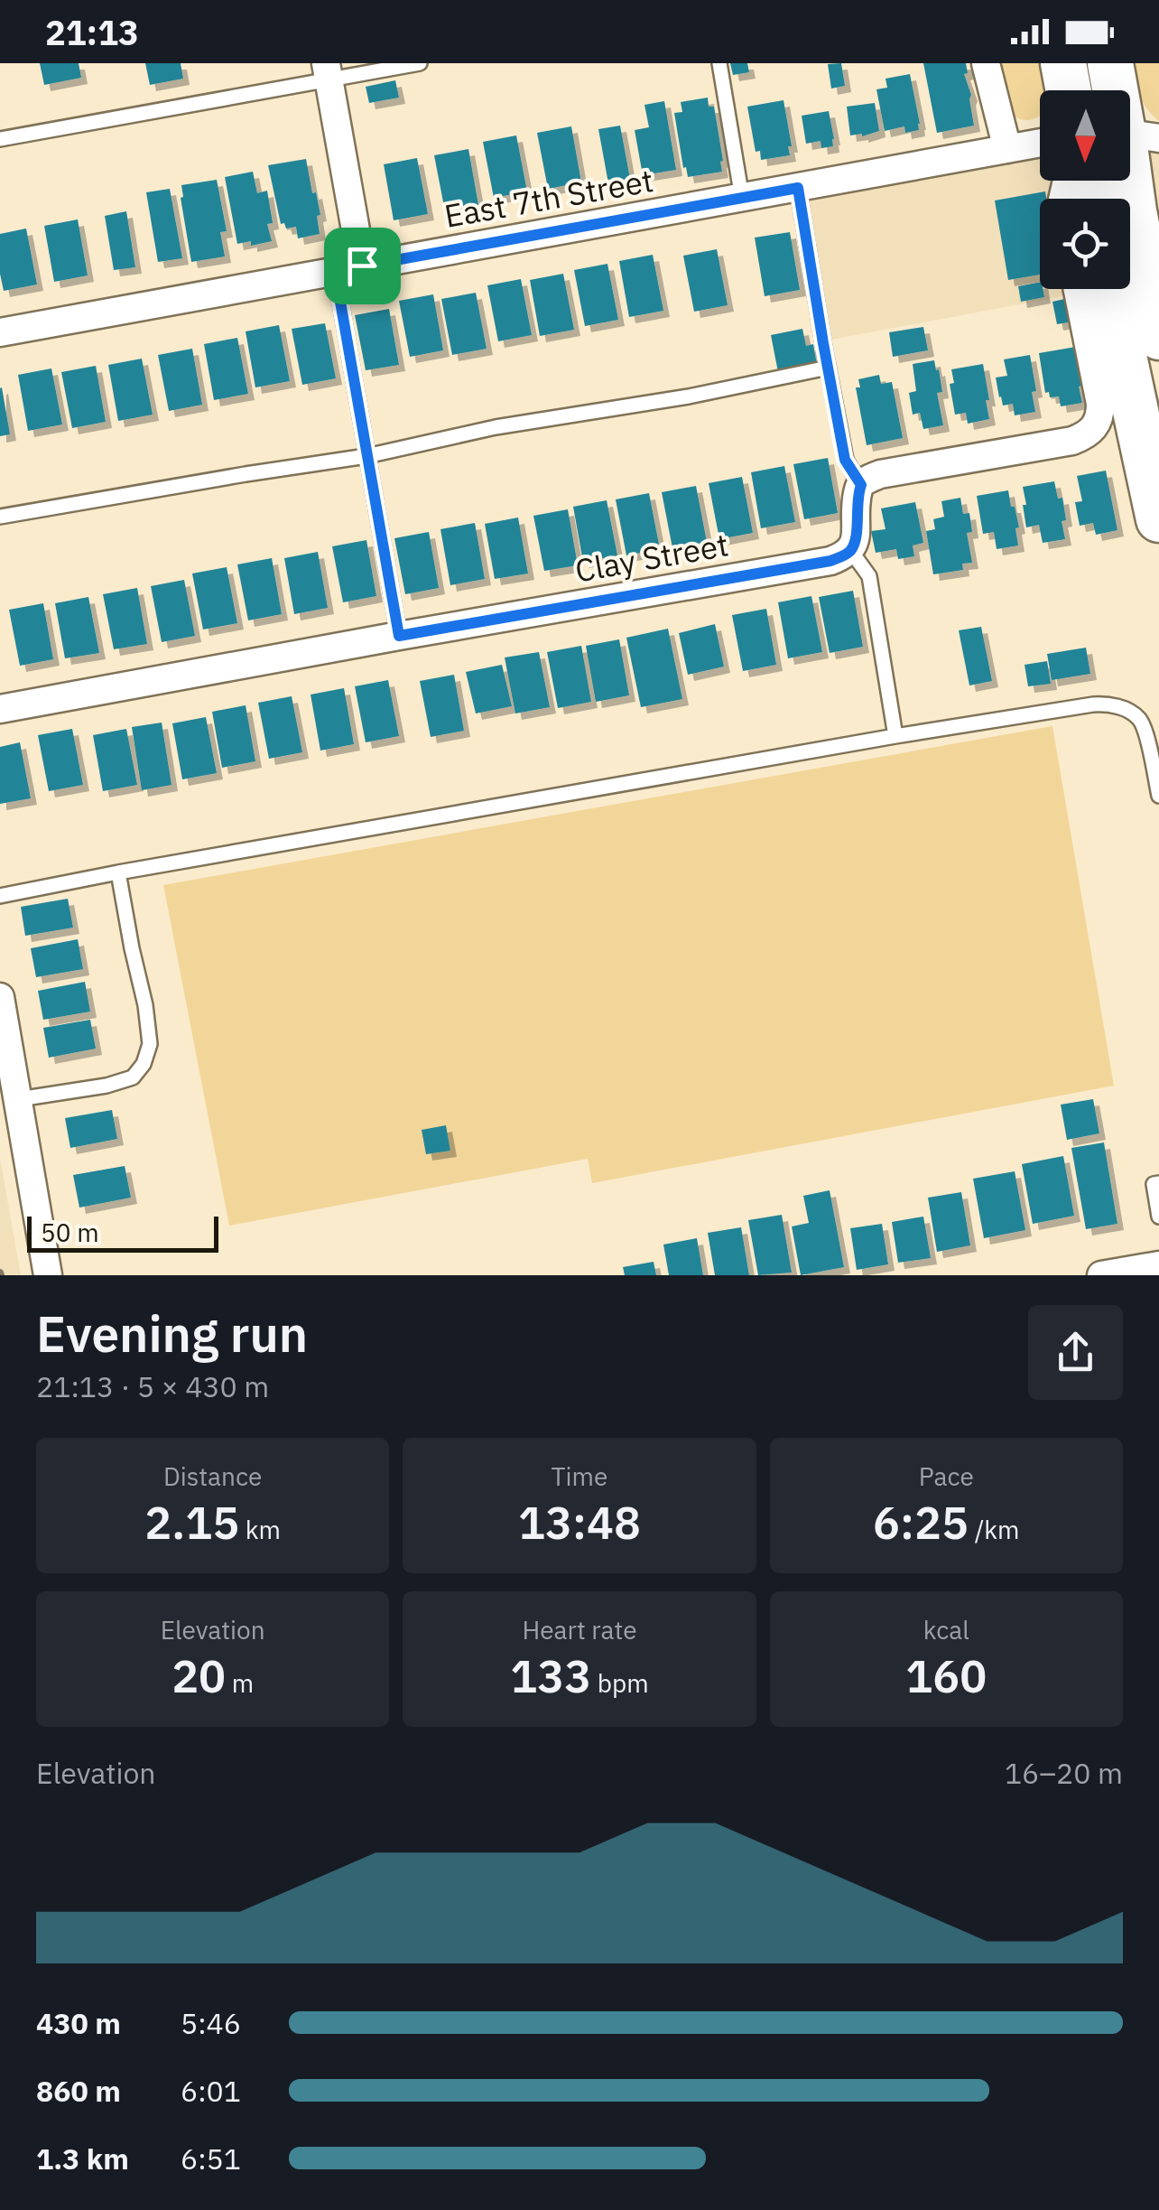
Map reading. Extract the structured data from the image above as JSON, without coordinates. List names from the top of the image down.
{
  "streets": {
    "street": ["East 7th Street", "Clay Street"]
  },
  "scale_bar": "50 m",
  "north": "bottom",
  "page": {
    "status": "21:13",
    "scale": "50 m",
    "heading": ["Evening run", "21:13 · 5 × 430 m"],
    "stats": [
      ["Distance", "2.15 km"],
      ["Time", "13:48"],
      ["Pace", "6:25 /km"],
      ["Elevation", "20 m"],
      ["Heart rate", "133 bpm"],
      ["kcal", "160"]
    ],
    "chart": ["Elevation", "16–20 m"],
    "list": [
      {
        "name": "430 m",
        "note": "5:46"
      },
      {
        "name": "860 m",
        "note": "6:01"
      },
      {
        "name": "1.3 km",
        "note": "6:51"
      }
    ]
  }
}
